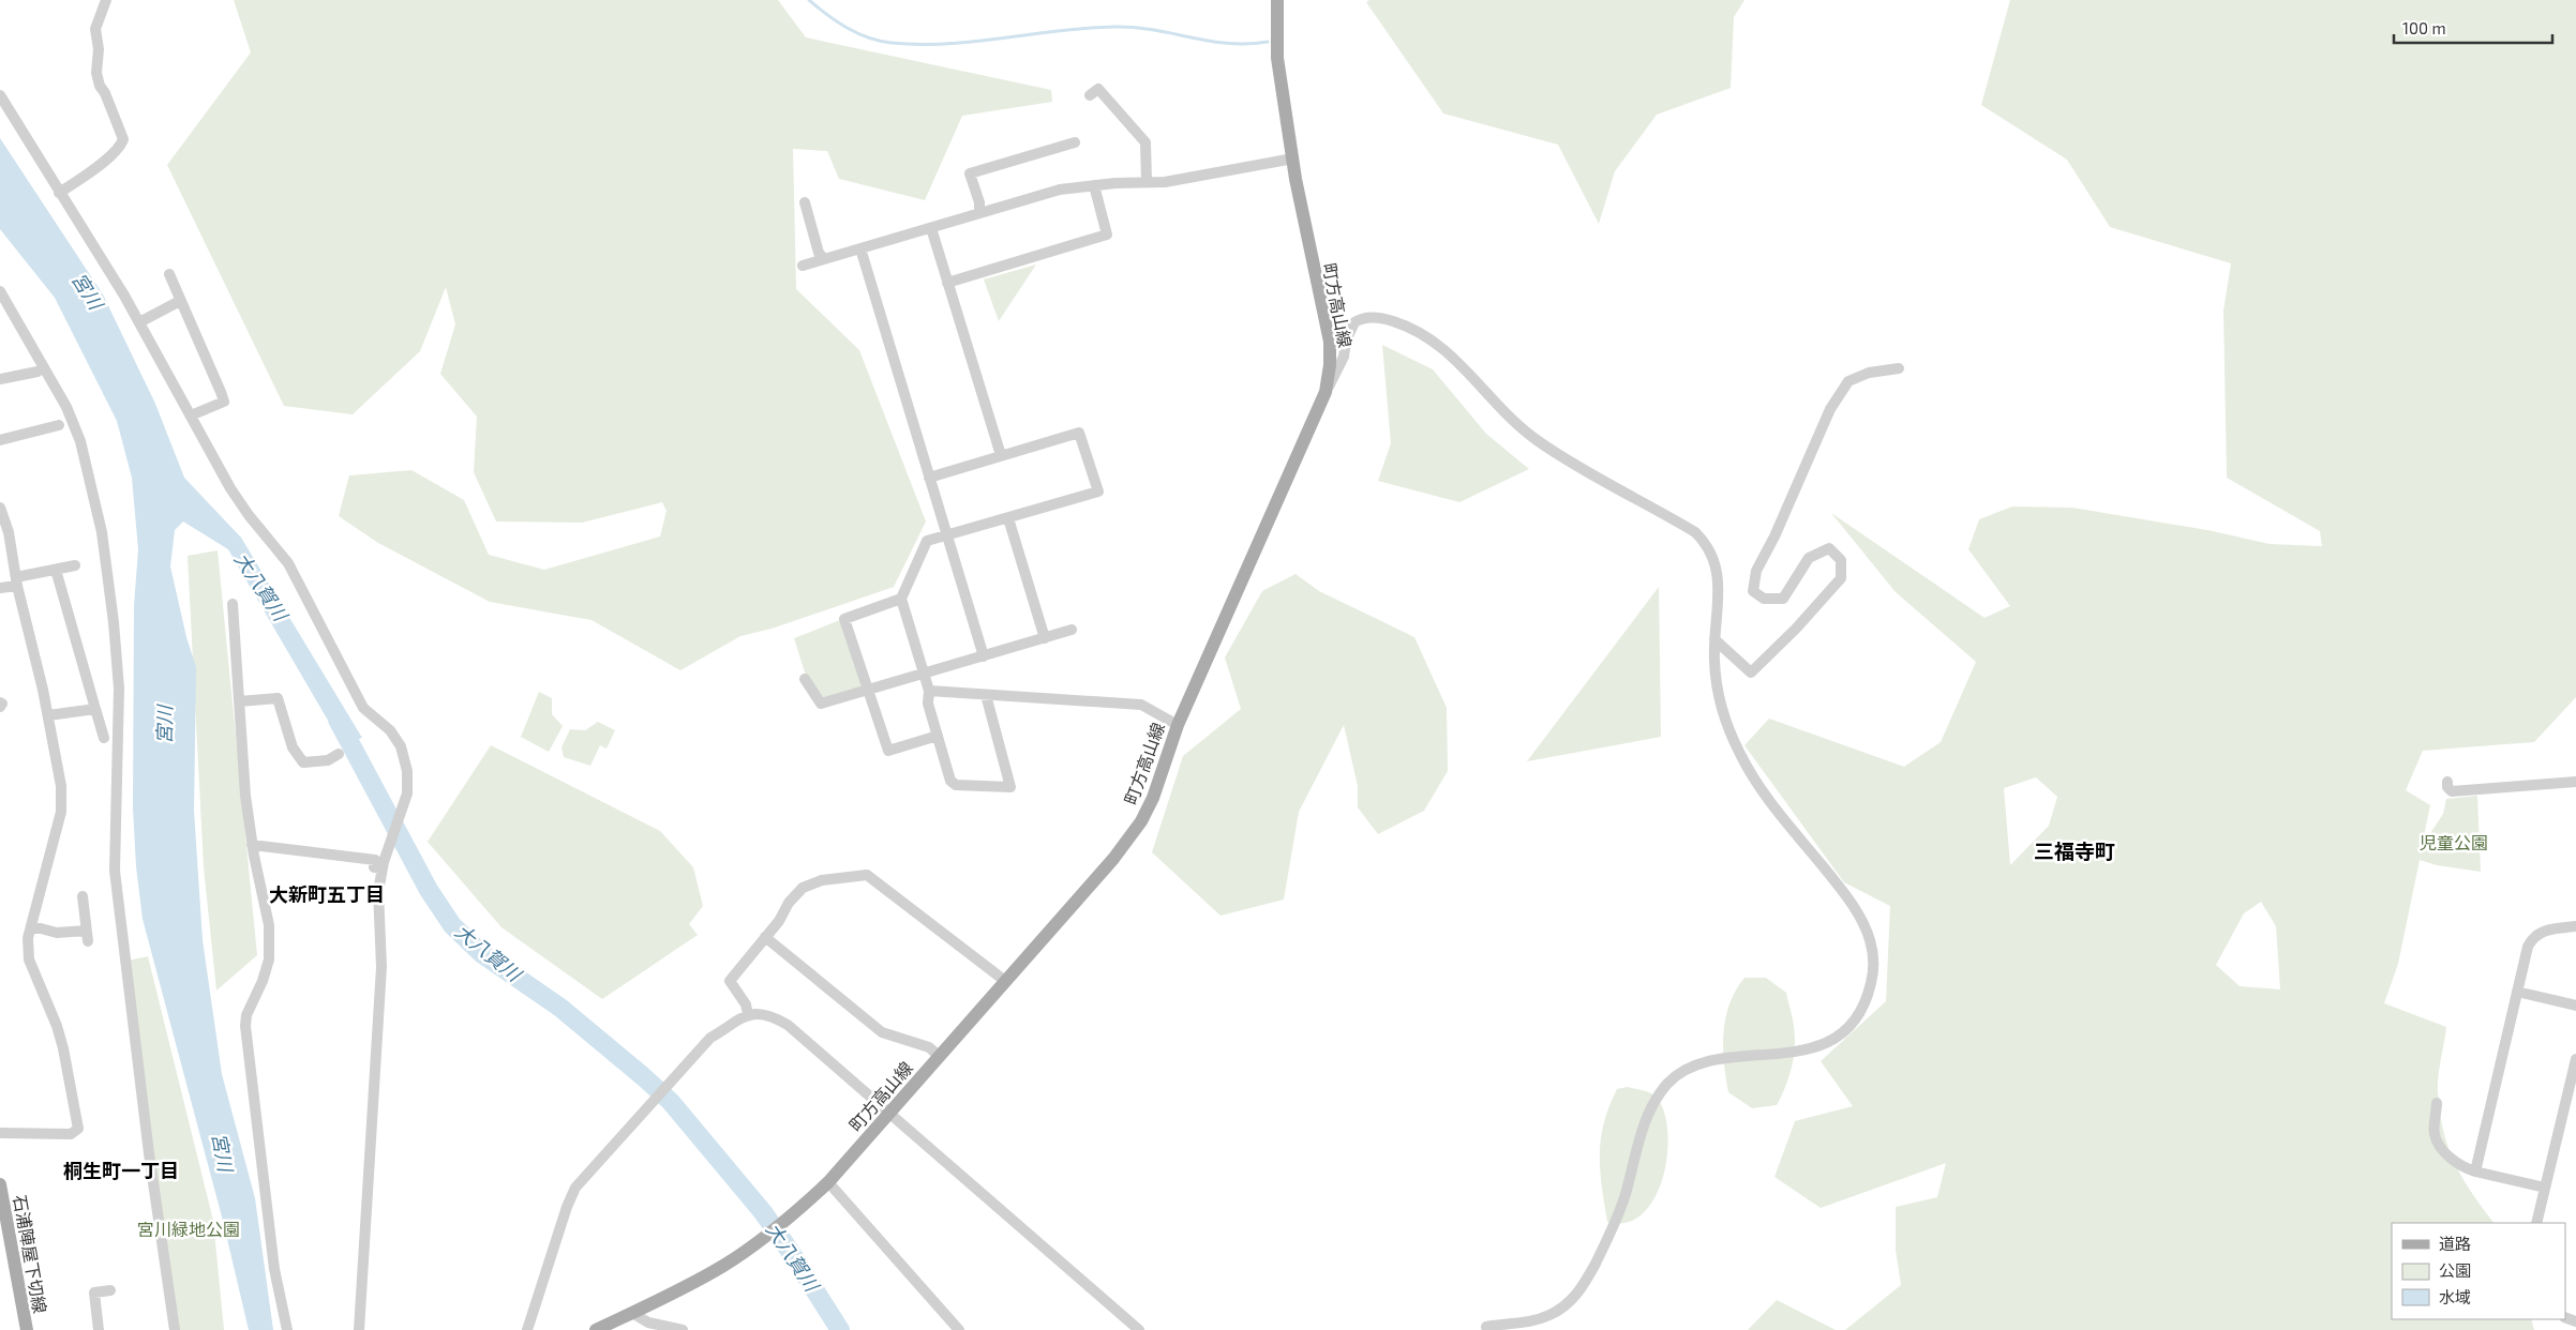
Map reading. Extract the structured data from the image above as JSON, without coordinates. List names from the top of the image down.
{
  "streets": {
    "main road": ["町方高山線", "石浦陣屋下切線"]
  },
  "districts": ["三福寺町", "大新町五丁目", "桐生町一丁目"],
  "water": ["宮川", "大八賀川"],
  "parks": ["児童公園", "宮川緑地公園"],
  "legend": ["道路", "公園", "水域"],
  "scale_bar": "100 m"
}
